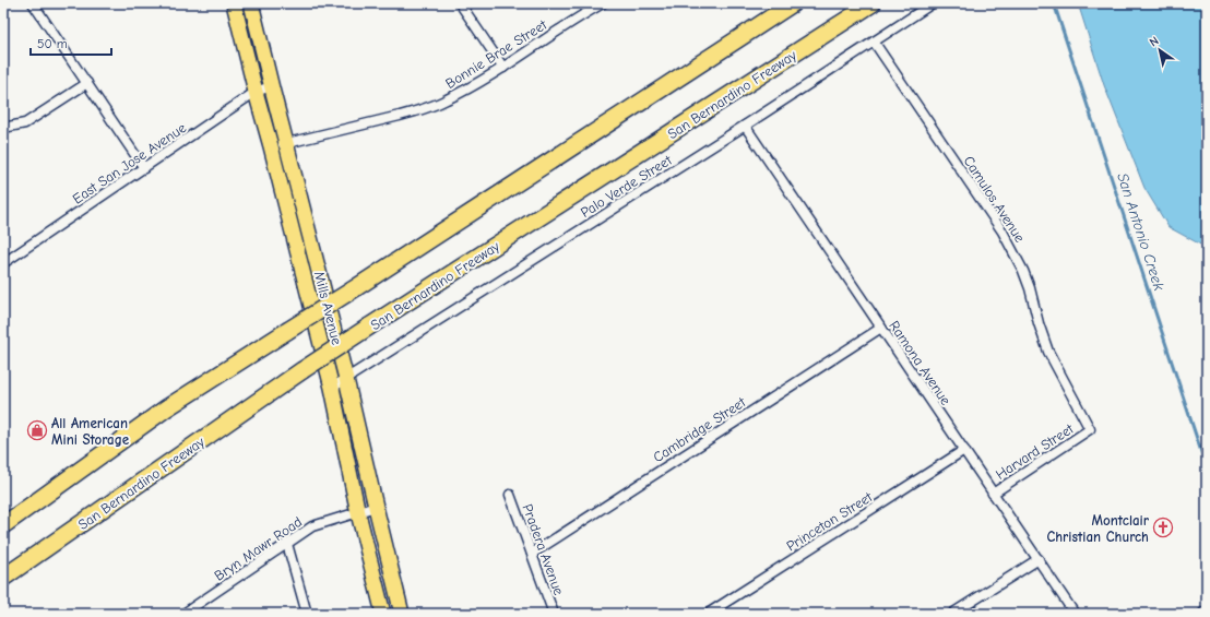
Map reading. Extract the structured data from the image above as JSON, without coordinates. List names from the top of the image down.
{
  "streets": {
    "highway": ["San Bernardino Freeway"],
    "main road": ["Mills Avenue"],
    "street": [
      "Bonnie Brae Street",
      "East San Jose Avenue",
      "Palo Verde Street",
      "Camulos Avenue",
      "Ramona Avenue",
      "Cambridge Street",
      "Harvard Street",
      "Princeton Street",
      "Bryn Mawr Road",
      "Pradera Avenue"
    ]
  },
  "crossings": [
    ["Bonnie Brae Street", "Mills Avenue"],
    ["East San Jose Avenue", "Mills Avenue"],
    ["Palo Verde Street", "Camulos Avenue"],
    ["Palo Verde Street", "Mills Avenue"],
    ["Palo Verde Street", "Ramona Avenue"],
    ["Camulos Avenue", "Harvard Street"],
    ["Mills Avenue", "Bryn Mawr Road"],
    ["Ramona Avenue", "Cambridge Street"],
    ["Ramona Avenue", "Harvard Street"],
    ["Ramona Avenue", "Princeton Street"],
    ["Cambridge Street", "Pradera Avenue"]
  ],
  "water": ["San Antonio Creek"],
  "places": {
    "shop": ["All American Mini Storage"],
    "church": ["Montclair Christian Church"]
  },
  "scale_bar": "50 m",
  "north": "top left"
}
